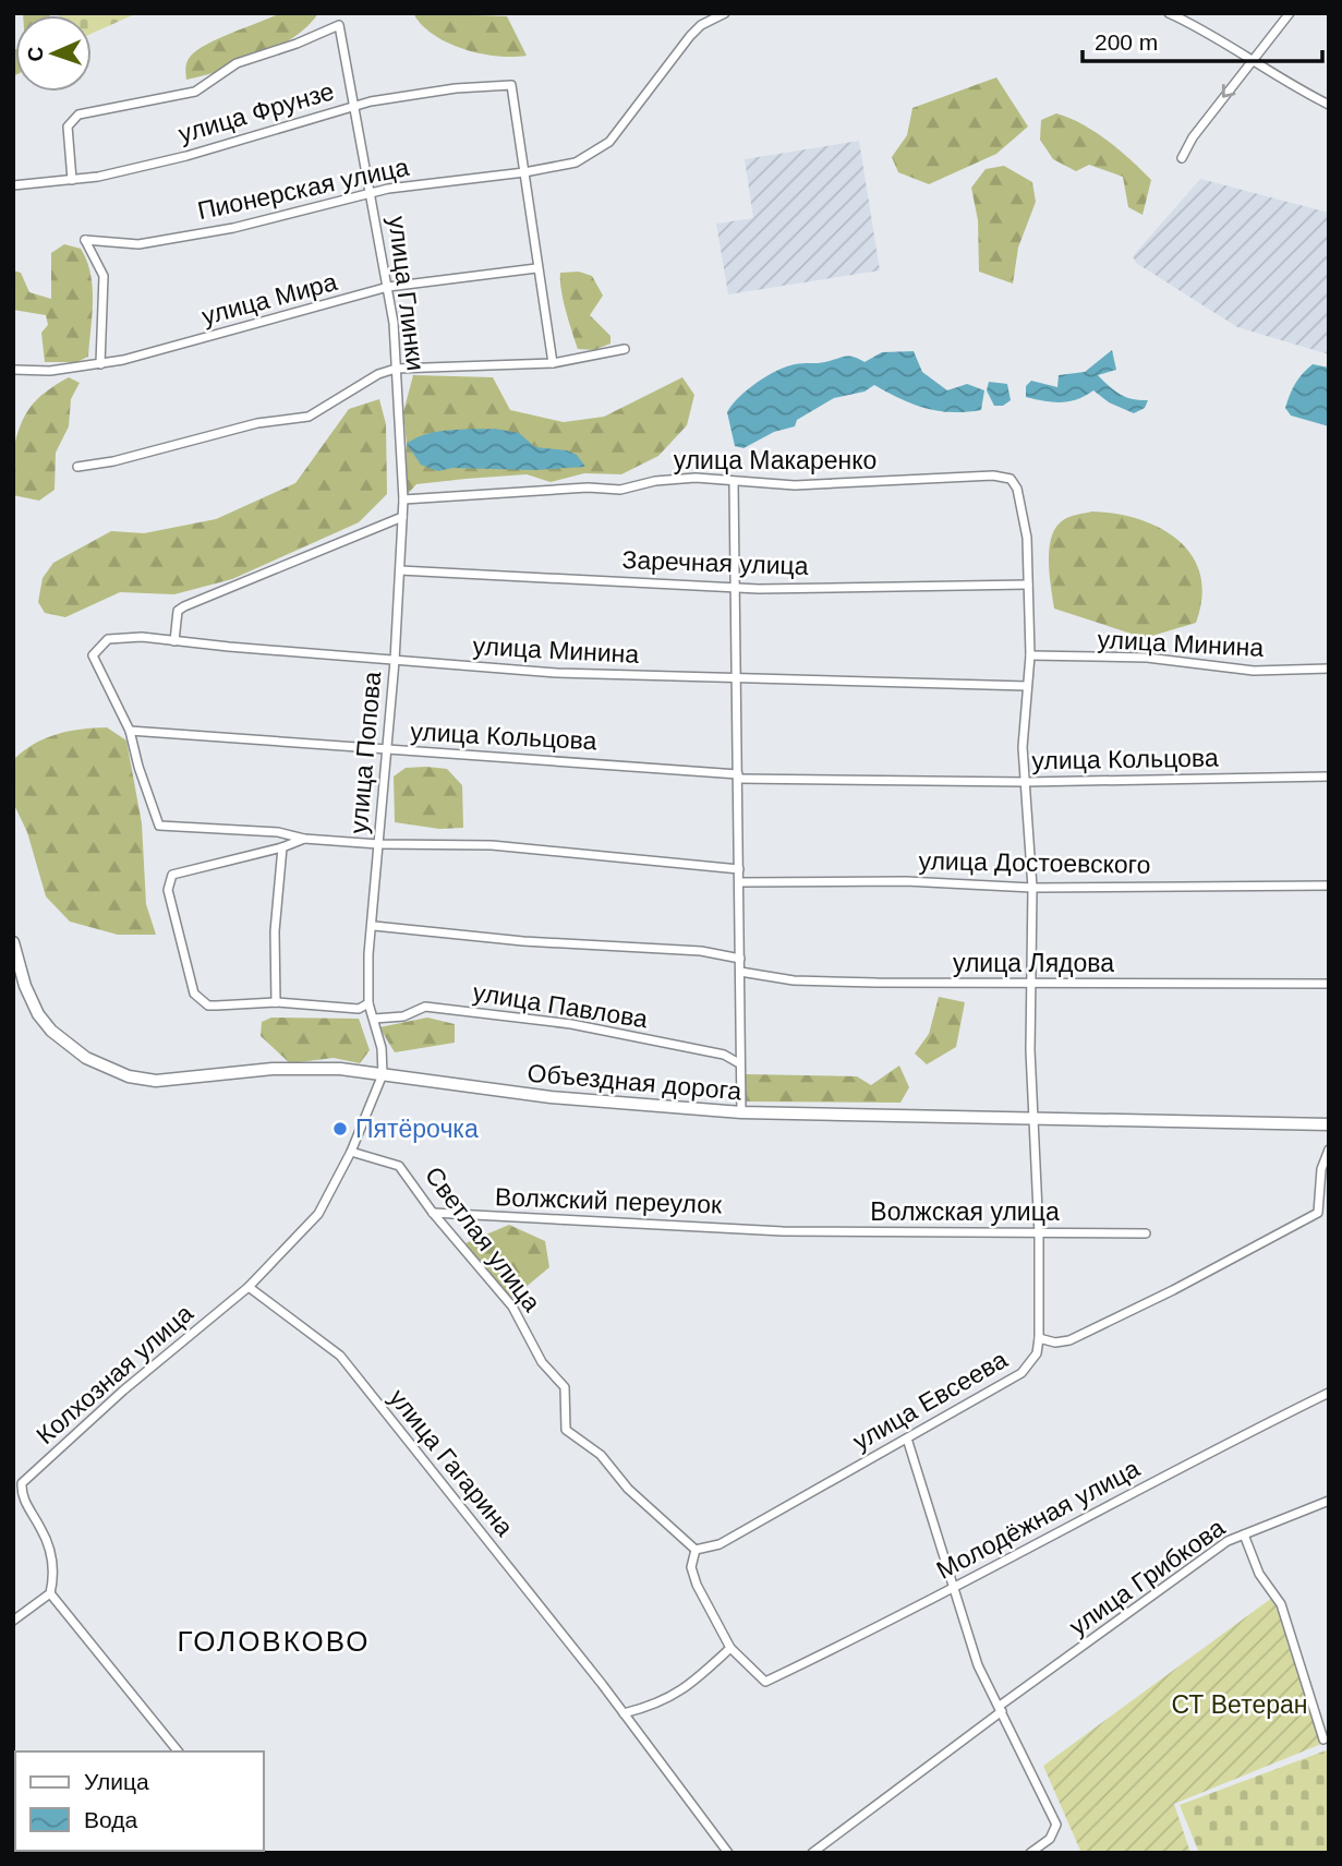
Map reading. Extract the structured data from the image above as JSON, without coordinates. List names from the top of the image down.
{
  "streets": {
    "main road": ["Объездная дорога"],
    "street": [
      "улица Фрунзе",
      "Пионерская улица",
      "улица Глинки",
      "улица Мира",
      "улица Макаренко",
      "Заречная улица",
      "улица Минина",
      "улица Кольцова",
      "улица Попова",
      "улица Достоевского",
      "улица Лядова",
      "улица Павлова",
      "Волжский переулок",
      "Волжская улица",
      "Светлая улица",
      "Колхозная улица",
      "улица Евсеева",
      "улица Гагарина",
      "Молодёжная улица",
      "улица Грибкова"
    ]
  },
  "crossings": [
    ["улица Фрунзе", "Пионерская улица"],
    ["улица Фрунзе", "улица Глинки"],
    ["Пионерская улица", "улица Глинки"],
    ["Пионерская улица", "улица Мира"],
    ["улица Глинки", "улица Мира"],
    ["улица Глинки", "улица Попова"],
    ["улица Макаренко", "Заречная улица"],
    ["улица Макаренко", "улица Попова"],
    ["Заречная улица", "улица Попова"],
    ["улица Минина", "улица Кольцова"],
    ["улица Минина", "улица Попова"],
    ["улица Кольцова", "улица Попова"],
    ["улица Попова", "улица Павлова"],
    ["улица Попова", "Объездная дорога"],
    ["улица Попова", "Колхозная улица"],
    ["Объездная дорога", "Колхозная улица"],
    ["Волжский переулок", "Волжская улица"],
    ["Волжский переулок", "Светлая улица"],
    ["Светлая улица", "Колхозная улица"],
    ["Светлая улица", "улица Евсеева"],
    ["Колхозная улица", "улица Гагарина"]
  ],
  "districts": ["ГОЛОВКОВО"],
  "parks": ["СТ Ветеран"],
  "places": ["Пятёрочка"],
  "legend": ["Улица", "Вода"],
  "scale_bar": "200 m",
  "north": "left"
}
